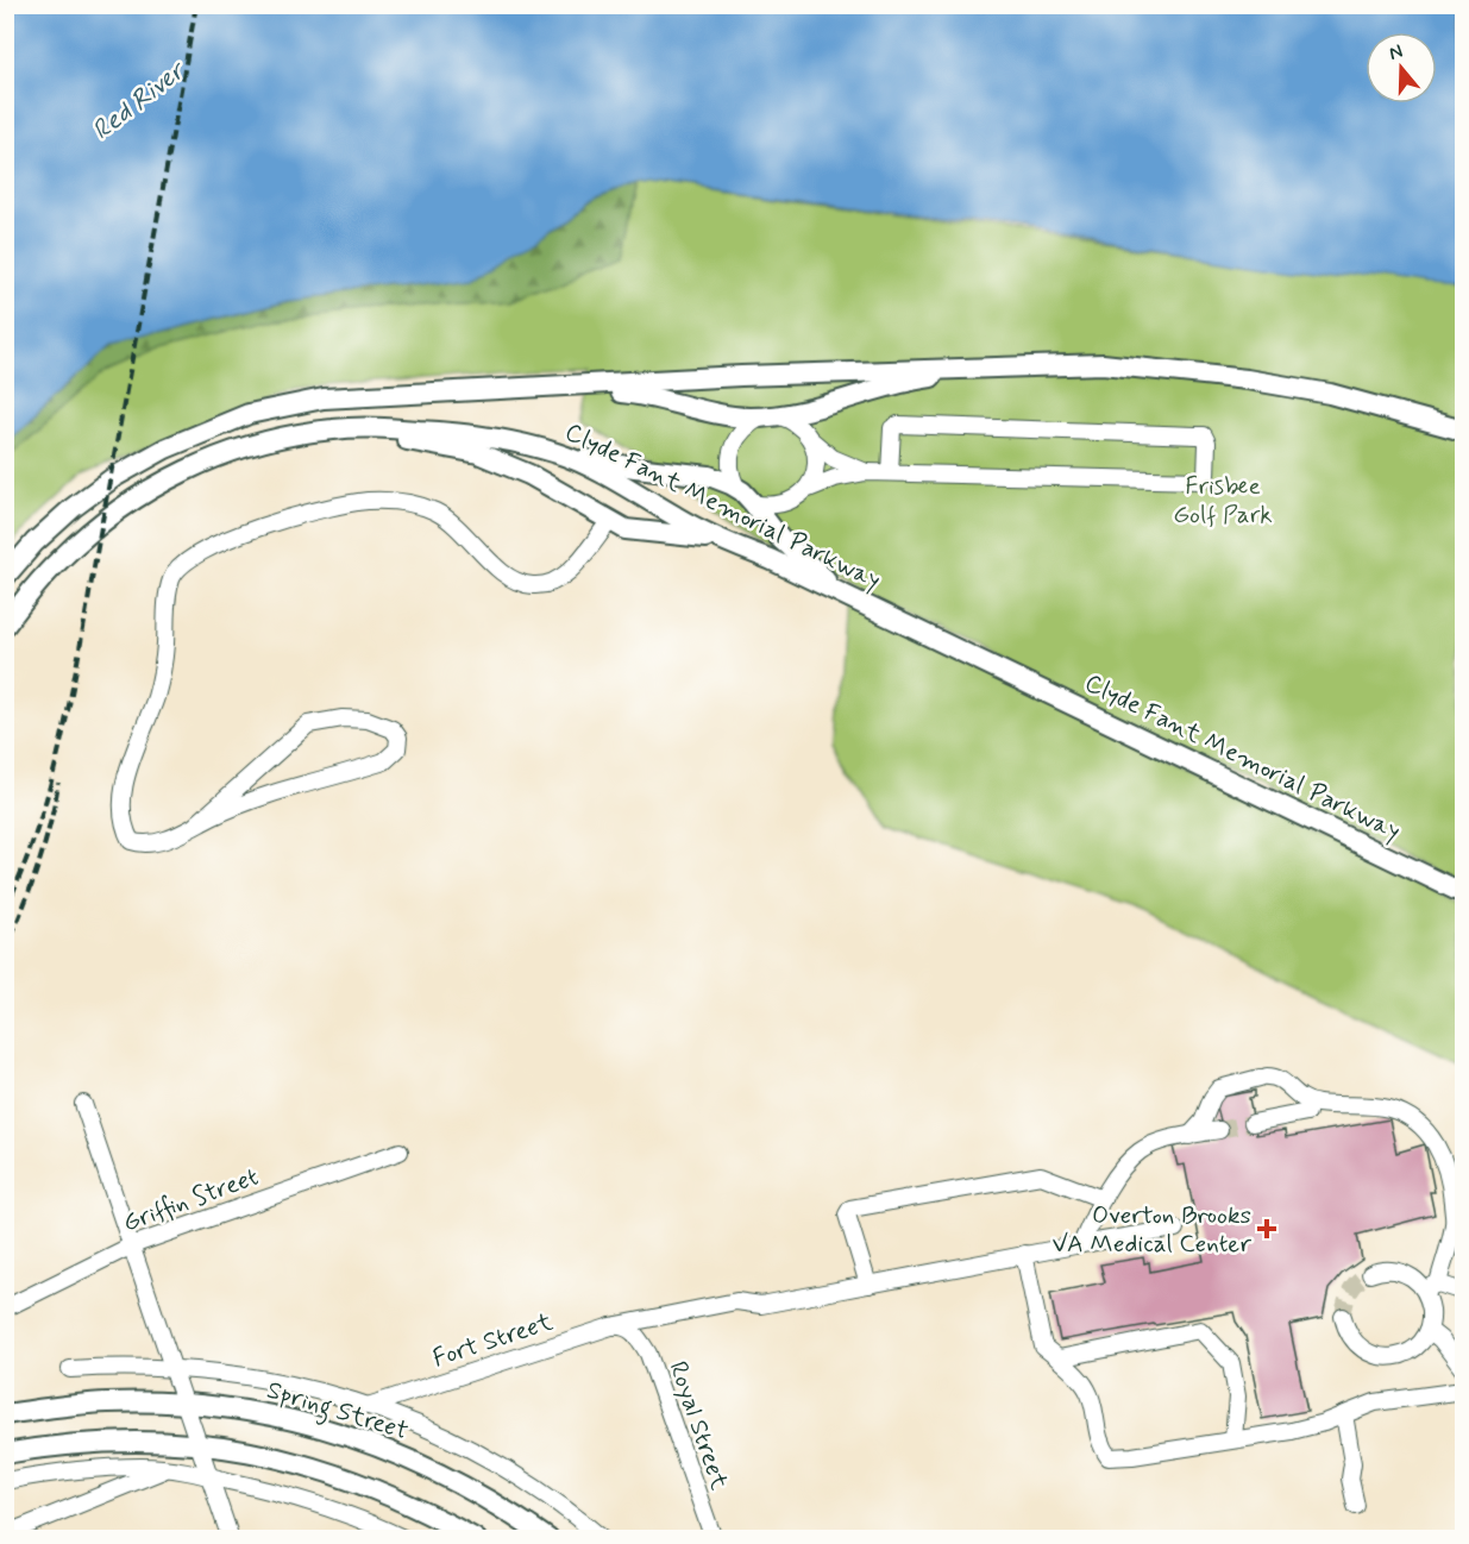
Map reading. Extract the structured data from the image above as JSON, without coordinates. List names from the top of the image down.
{
  "streets": {
    "main road": ["Clyde Fant Memorial Parkway", "Spring Street"],
    "street": ["Griffin Street", "Fort Street", "Royal Street"]
  },
  "crossings": [
    ["Fort Street", "Royal Street"]
  ],
  "water": ["Red River"],
  "parks": ["Frisbee Golf Park"],
  "places": {
    "health": ["Overton Brooks VA Medical Center"]
  },
  "north": "top"
}
